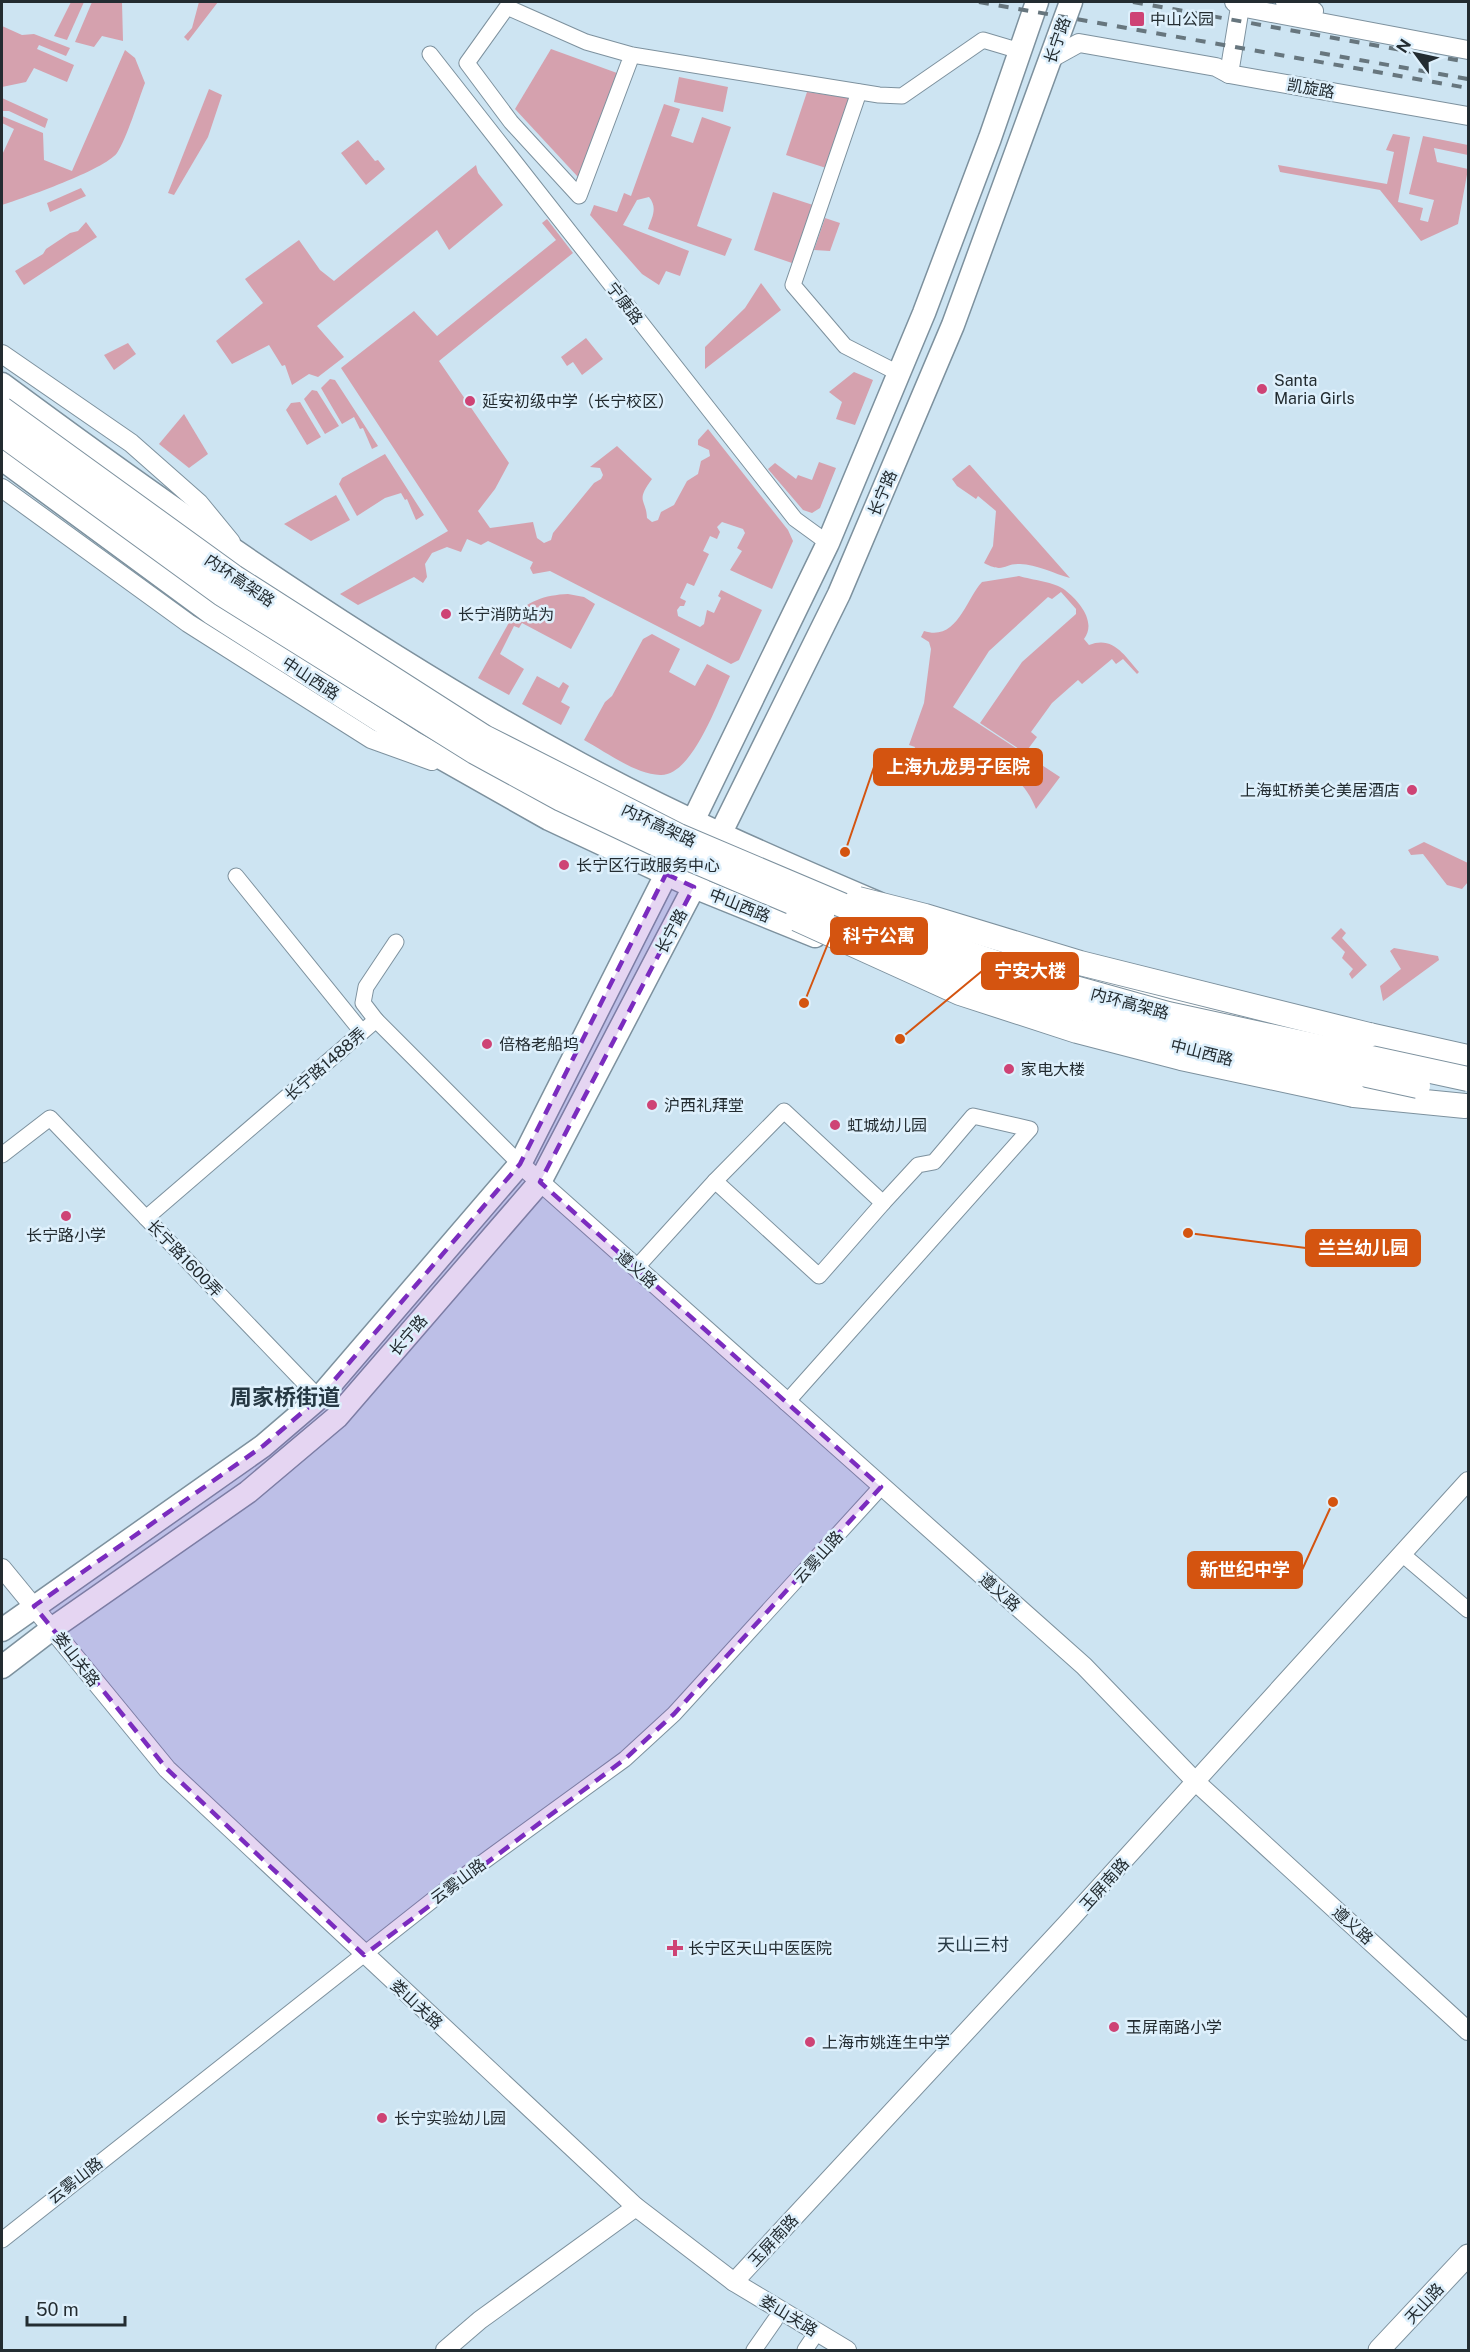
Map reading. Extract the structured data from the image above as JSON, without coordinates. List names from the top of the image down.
{
  "streets": {
    "highway": ["内环高架路"],
    "main road": ["长宁路", "中山西路", "天山路"],
    "street": [
      "凯旋路",
      "宁康路",
      "长宁路1488弄",
      "长宁路1600弄",
      "遵义路",
      "云雾山路",
      "娄山关路",
      "玉屏南路"
    ]
  },
  "crossings": [
    ["长宁路", "凯旋路"],
    ["长宁路", "宁康路"],
    ["长宁路", "内环高架路"],
    ["长宁路", "中山西路"],
    ["长宁路", "长宁路1488弄"],
    ["长宁路", "长宁路1600弄"],
    ["长宁路", "遵义路"],
    ["长宁路", "娄山关路"],
    ["内环高架路", "中山西路"],
    ["长宁路1488弄", "长宁路1600弄"],
    ["长宁路1488弄", "遵义路"],
    ["遵义路", "云雾山路"],
    ["遵义路", "玉屏南路"],
    ["云雾山路", "娄山关路"],
    ["娄山关路", "玉屏南路"]
  ],
  "districts": ["周家桥街道", "天山三村"],
  "places": {
    "transit": ["中山公园"],
    "other": [
      "Santa Maria Girls",
      "延安初级中学（长宁校区）",
      "长宁消防站为",
      "上海虹桥美仑美居酒店",
      "上海九龙男子医院",
      "长宁区行政服务中心",
      "科宁公寓",
      "宁安大楼",
      "倍格老船坞",
      "家电大楼",
      "沪西礼拜堂",
      "虹城幼儿园",
      "长宁路小学",
      "兰兰幼儿园",
      "新世纪中学",
      "玉屏南路小学",
      "上海市姚连生中学",
      "长宁实验幼儿园"
    ],
    "health": ["长宁区天山中医医院"]
  },
  "scale_bar": "50 m",
  "north": "top left"
}
